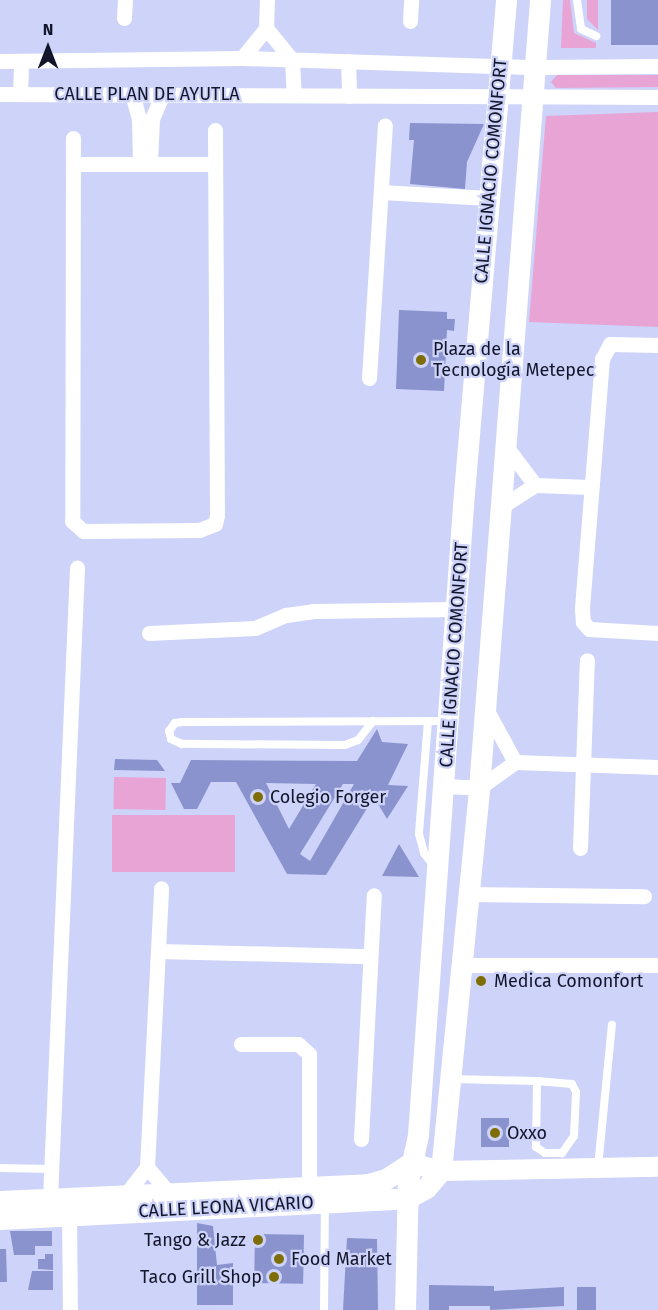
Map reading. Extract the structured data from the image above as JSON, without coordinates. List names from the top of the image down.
{
  "streets": {
    "main road": ["CALLE IGNACIO COMONFORT", "CALLE LEONA VICARIO"],
    "street": ["CALLE PLAN DE AYUTLA"]
  },
  "crossings": [
    ["CALLE PLAN DE AYUTLA", "CALLE IGNACIO COMONFORT"],
    ["CALLE IGNACIO COMONFORT", "CALLE LEONA VICARIO"]
  ],
  "places": [
    "Plaza de la Tecnología Metepec",
    "Colegio Forger",
    "Medica Comonfort",
    "Oxxo",
    "Tango & Jazz",
    "Food Market",
    "Taco Grill Shop"
  ],
  "north": "top"
}
